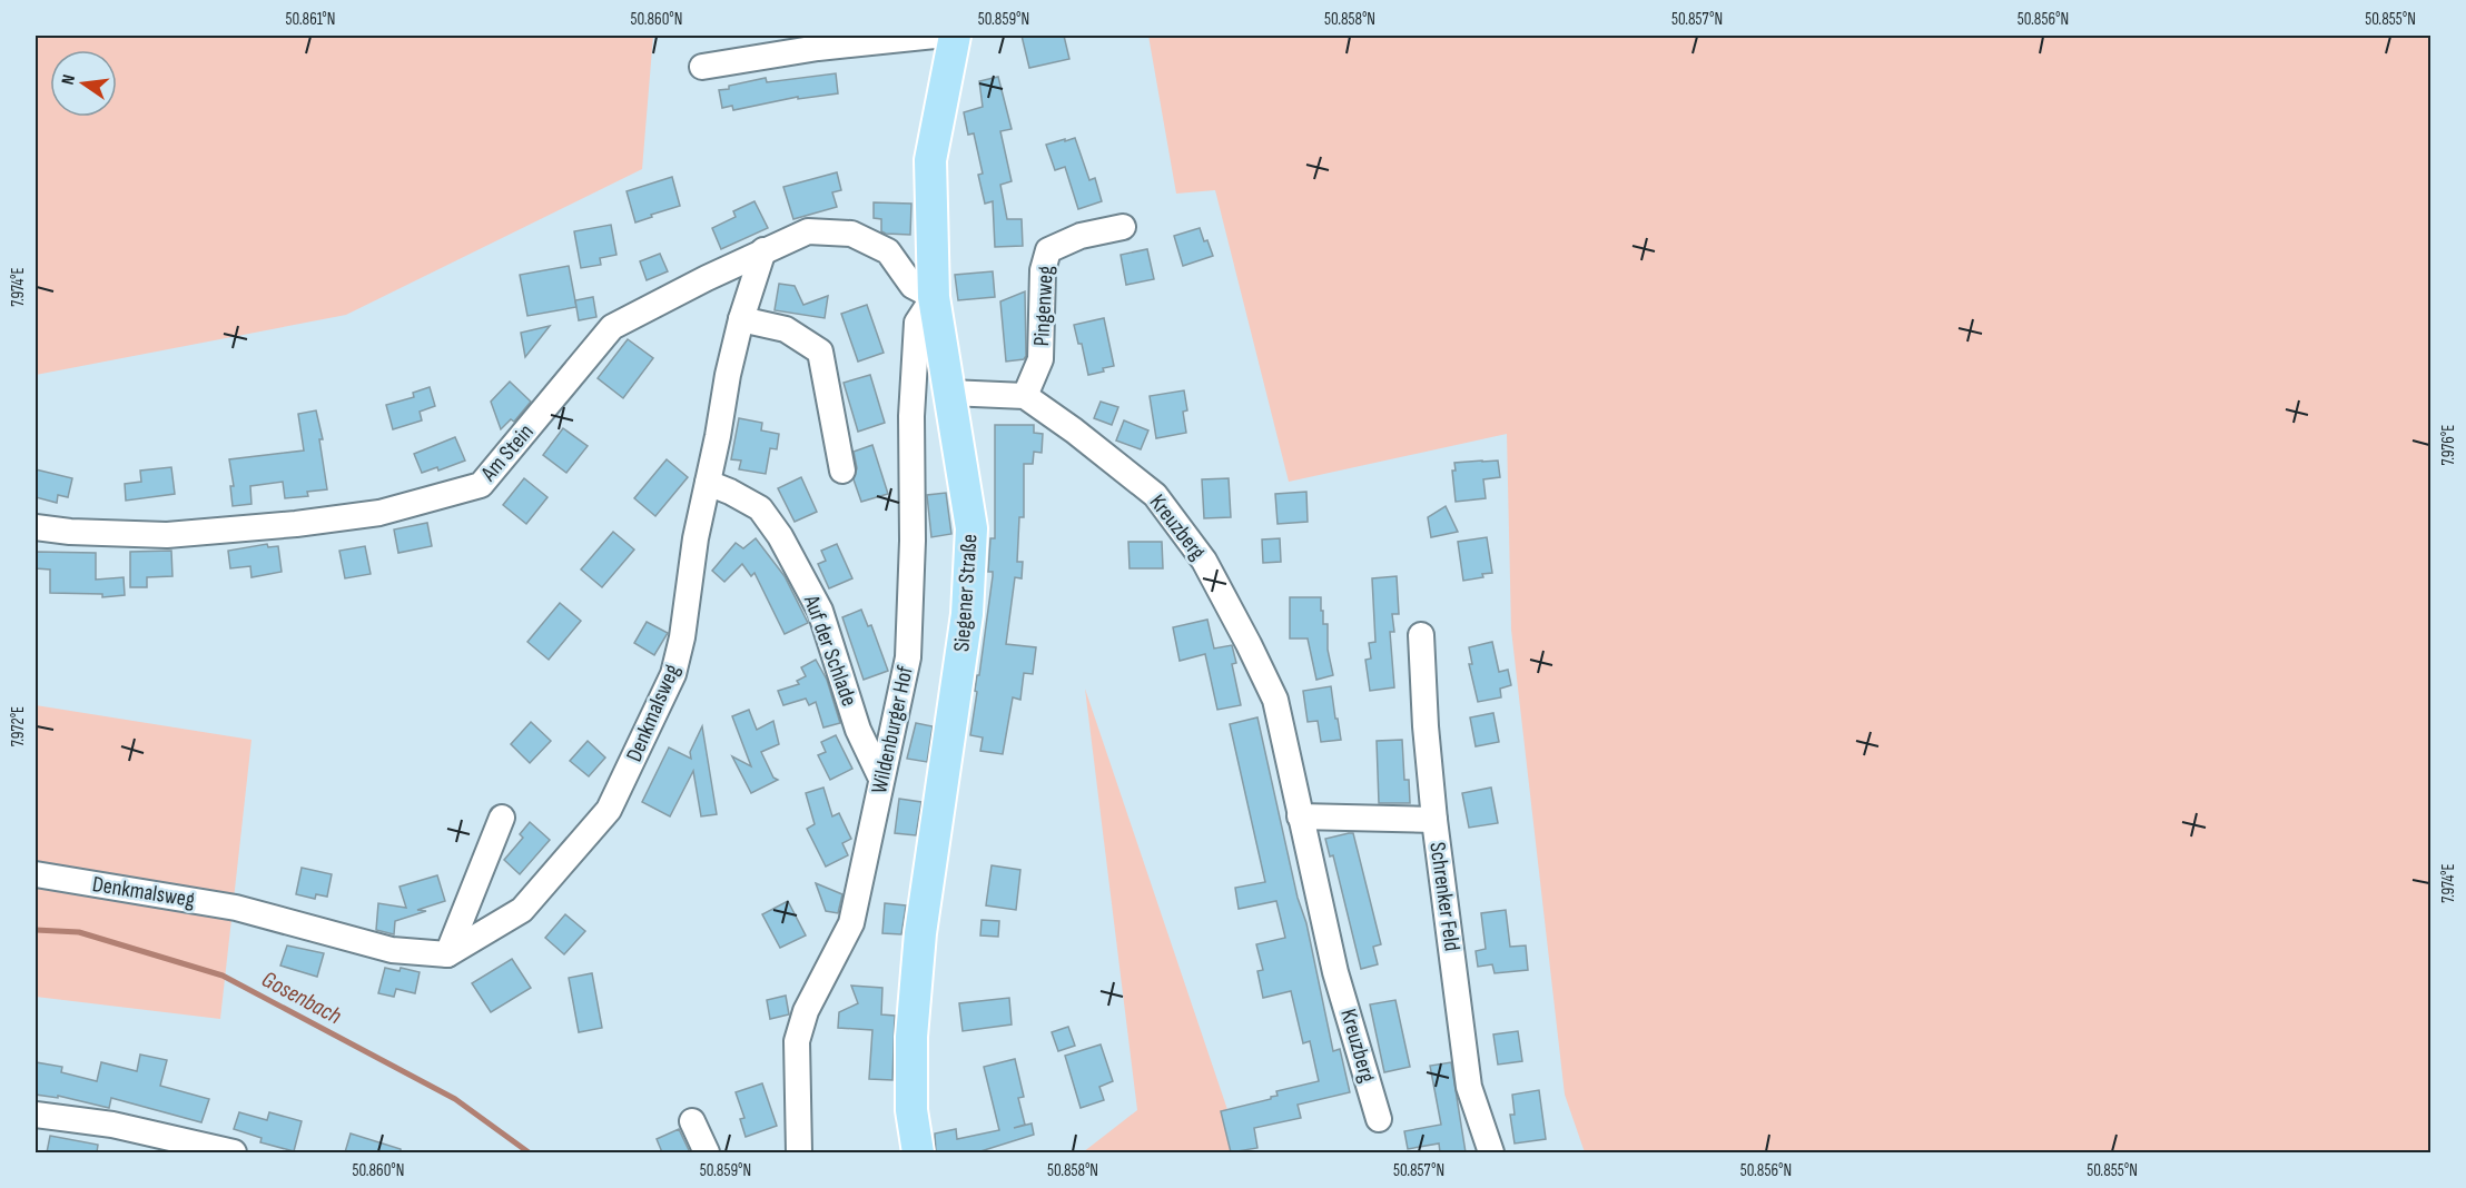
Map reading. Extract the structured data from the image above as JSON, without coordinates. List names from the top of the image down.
{
  "streets": {
    "main road": ["Siegener Straße"],
    "street": [
      "Pingenweg",
      "Am Stein",
      "Kreuzberg",
      "Auf der Schlade",
      "Denkmalsweg",
      "Wildenburger Hof",
      "Schrenker Feld"
    ]
  },
  "crossings": [
    ["Pingenweg", "Kreuzberg"],
    ["Am Stein", "Siegener Straße"],
    ["Am Stein", "Denkmalsweg"],
    ["Am Stein", "Wildenburger Hof"],
    ["Siegener Straße", "Wildenburger Hof"],
    ["Auf der Schlade", "Denkmalsweg"],
    ["Auf der Schlade", "Wildenburger Hof"]
  ],
  "water": ["Gosenbach"],
  "north": "left",
  "coordinates": [
    "50.861°N",
    "50.860°N",
    "50.859°N",
    "50.858°N",
    "50.857°N",
    "50.856°N",
    "50.855°N",
    "7.974°E",
    "7.976°E",
    "7.972°E"
  ]
}
